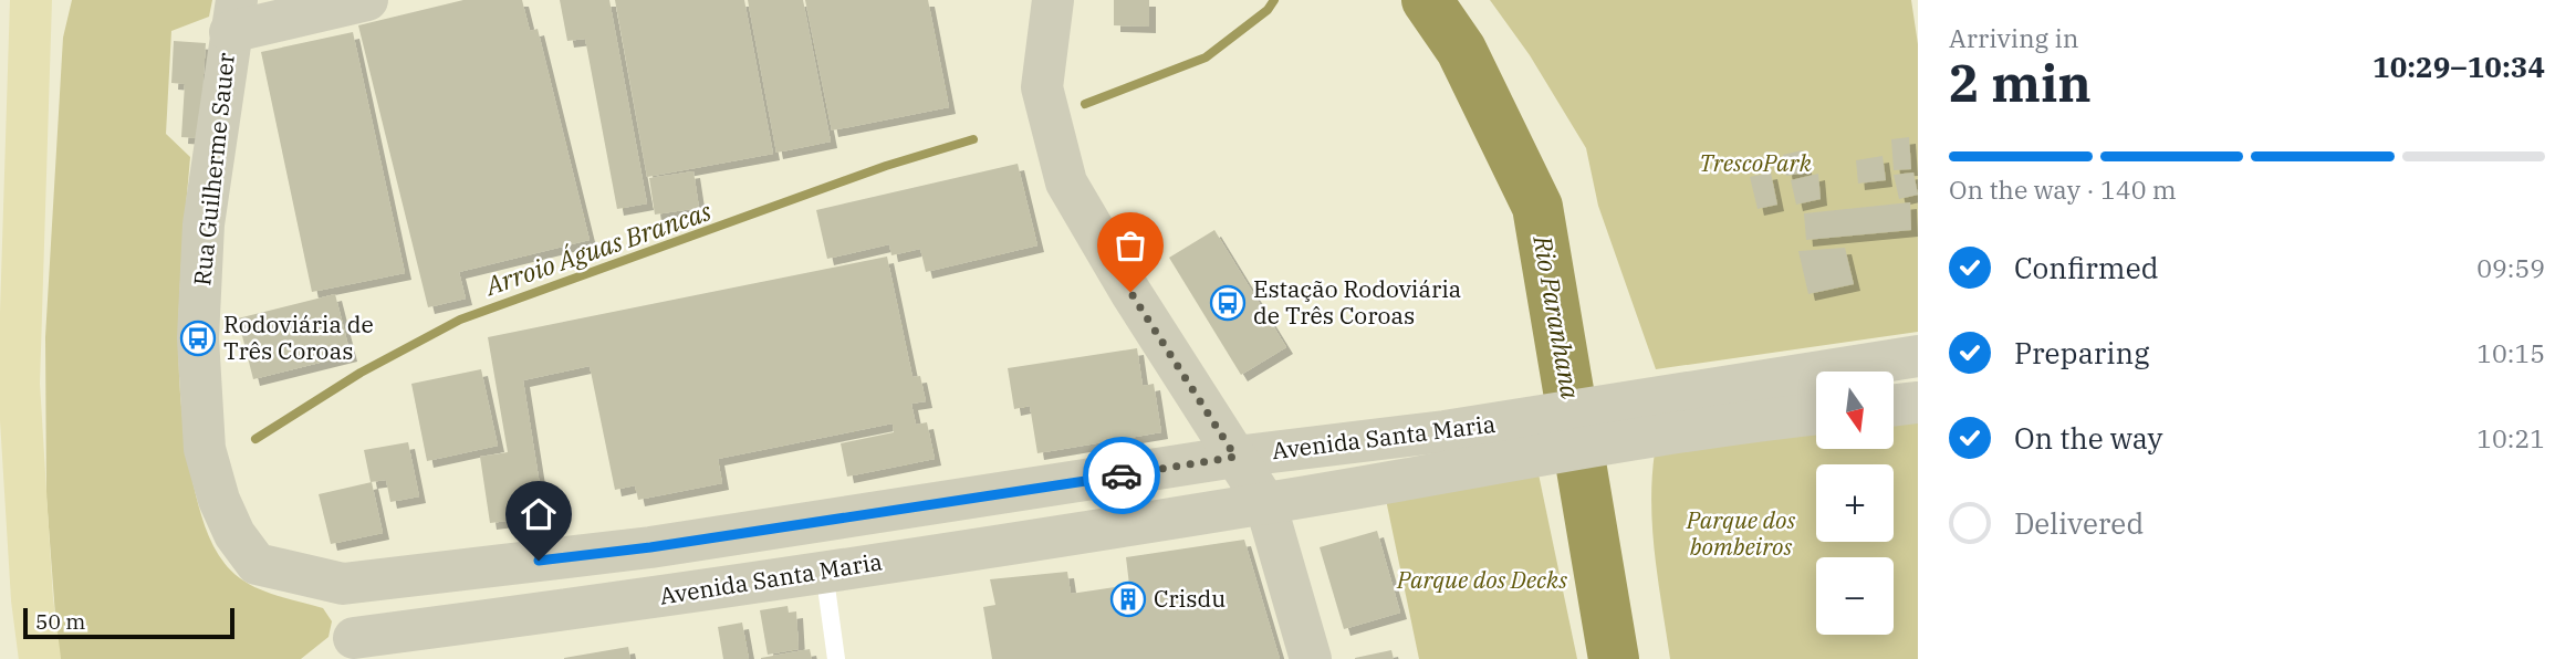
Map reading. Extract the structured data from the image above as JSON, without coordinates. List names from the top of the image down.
{
  "streets": {
    "main road": ["Rua Guilherme Sauer", "Avenida Santa Maria"]
  },
  "crossings": [
    ["Rua Guilherme Sauer", "Avenida Santa Maria"]
  ],
  "water": ["Arroio Águas Brancas", "Rio Paranhana"],
  "parks": ["TrescoPark", "Parque dos bombeiros", "Parque dos Decks"],
  "places": {
    "bus stop": ["Estação Rodoviária de Três Coroas", "Rodoviária de Três Coroas"],
    "building": ["Crisdu"]
  },
  "scale_bar": "50 m",
  "north": "bottom",
  "page": {
    "heading": ["2 min", "Arriving in", "10:29–10:34"],
    "bar": "On the way · 140 m",
    "list": [
      ["Confirmed", "09:59"],
      ["Preparing", "10:15"],
      ["On the way", "10:21"],
      "Delivered"
    ],
    "map_buttons": ["+", "−"],
    "scale": "50 m"
  }
}
